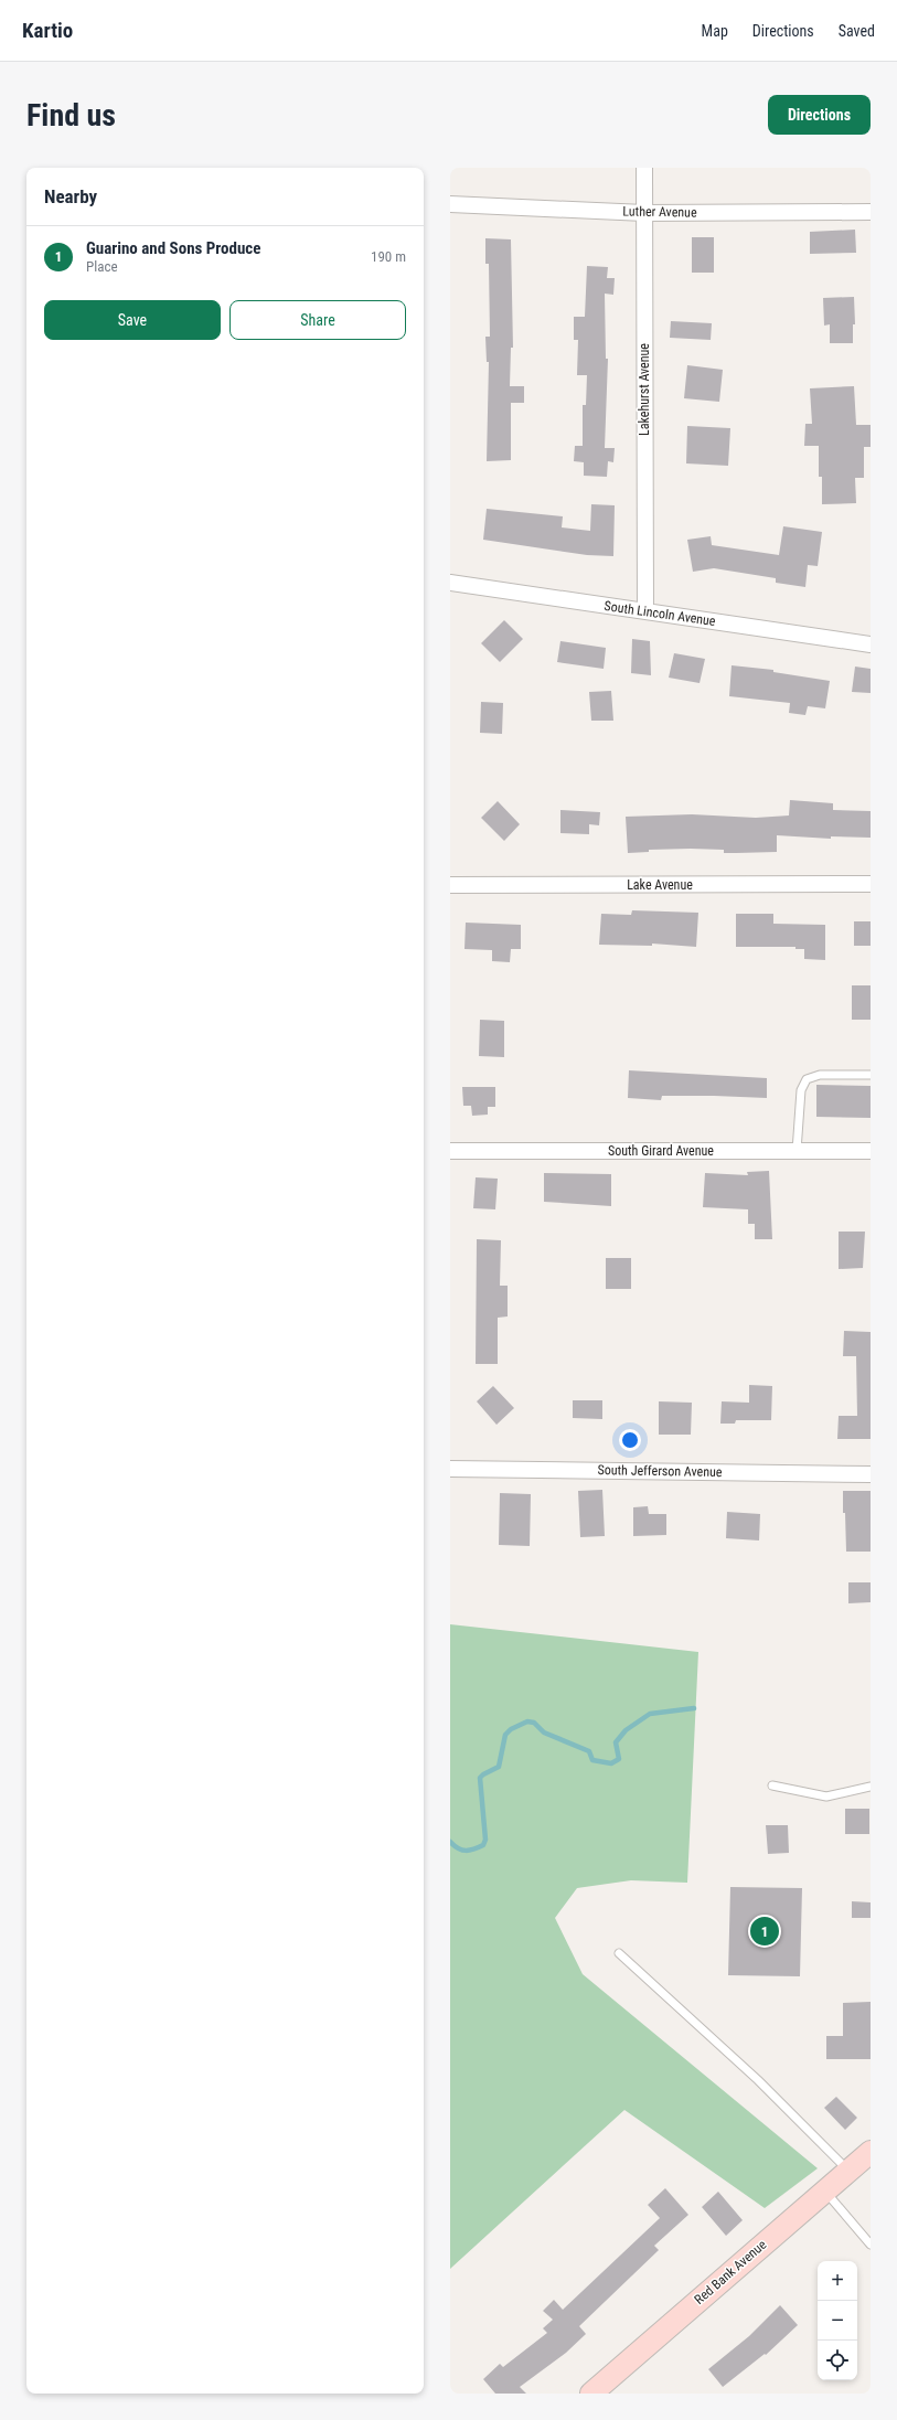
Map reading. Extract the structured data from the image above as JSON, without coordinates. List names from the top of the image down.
{
  "streets": {
    "street": [
      "Luther Avenue",
      "Lakehurst Avenue",
      "South Lincoln Avenue",
      "Lake Avenue",
      "South Girard Avenue",
      "South Jefferson Avenue",
      "Red Bank Avenue"
    ]
  },
  "crossings": [
    ["Luther Avenue", "Lakehurst Avenue"],
    ["Lakehurst Avenue", "South Lincoln Avenue"]
  ],
  "page": {
    "header": "Kartio",
    "nav": ["Map", "Directions", "Saved"],
    "buttons": [
      "Directions",
      ["Save", "Share"]
    ],
    "title": "Find us",
    "heading": "Nearby",
    "list": [
      {
        "mark": "1",
        "name": "Guarino and Sons Produce",
        "note": "Place",
        "value": "190 m"
      }
    ],
    "pins": "1",
    "map_buttons": ["+", "−"]
  }
}
